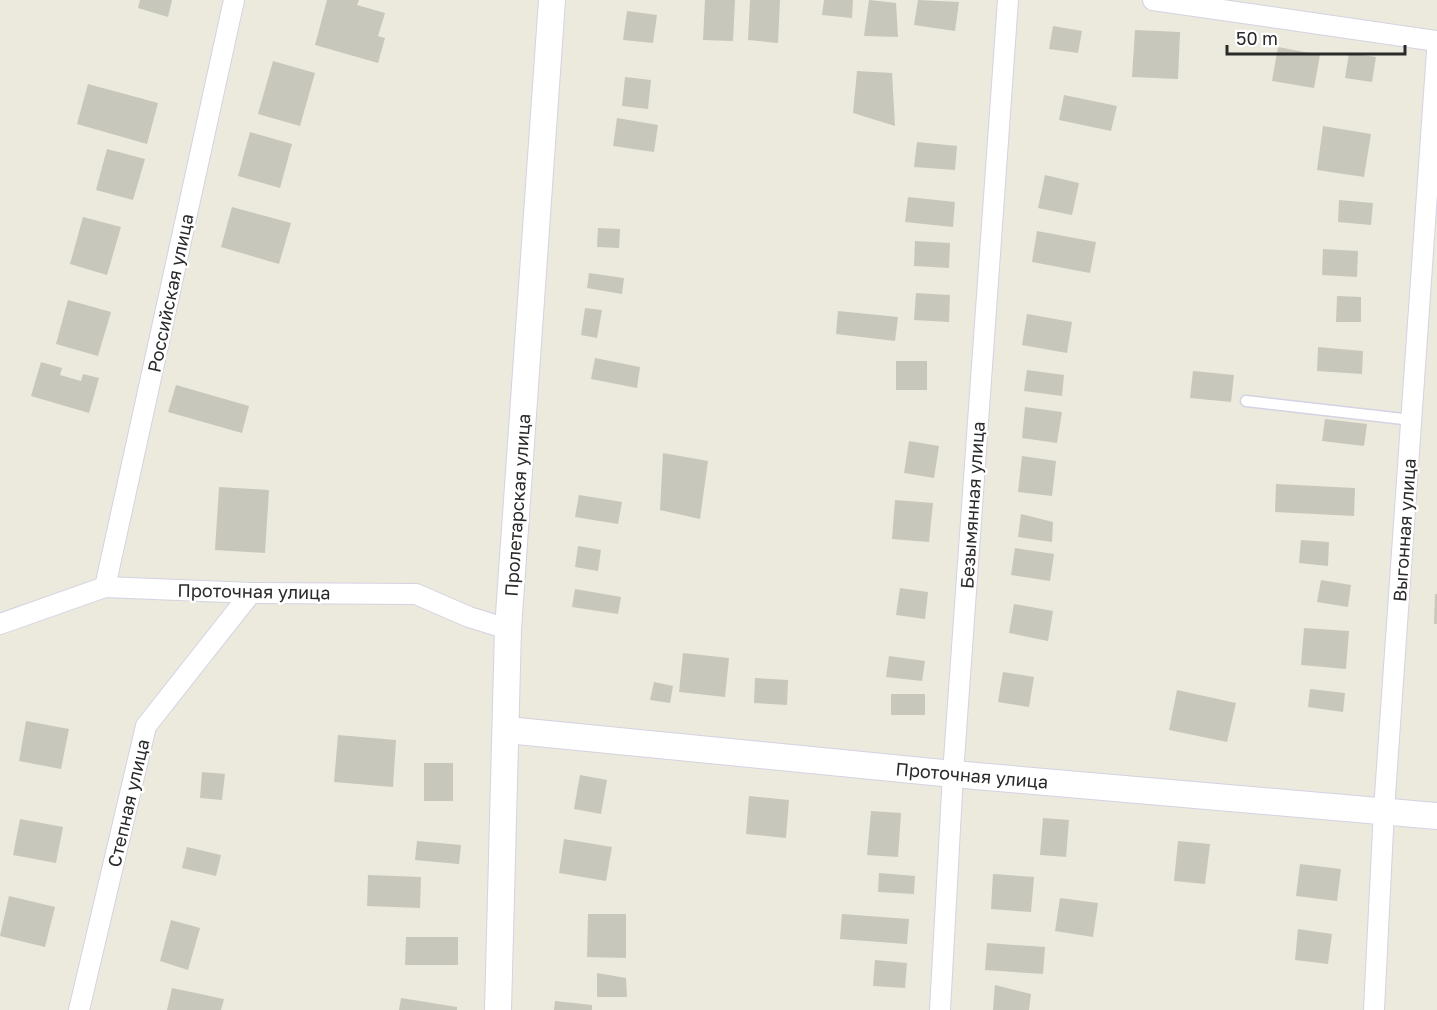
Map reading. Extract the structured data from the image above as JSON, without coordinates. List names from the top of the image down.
{
  "streets": {
    "street": [
      "Российская улица",
      "Пролетарская улица",
      "Безымянная улица",
      "Выгонная улица",
      "Проточная улица",
      "Степная улица"
    ]
  },
  "crossings": [
    ["Российская улица", "Проточная улица"],
    ["Пролетарская улица", "Проточная улица"],
    ["Безымянная улица", "Проточная улица"],
    ["Выгонная улица", "Проточная улица"],
    ["Проточная улица", "Степная улица"]
  ],
  "scale_bar": "50 m"
}
